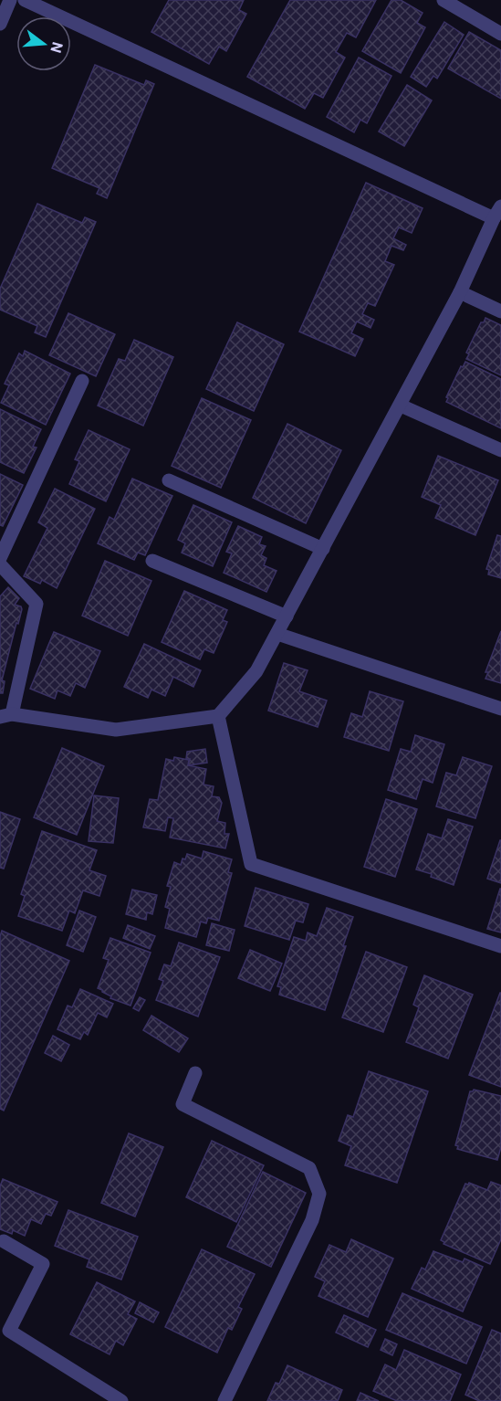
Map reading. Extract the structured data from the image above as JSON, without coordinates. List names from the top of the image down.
{
  "north": "right"
}
